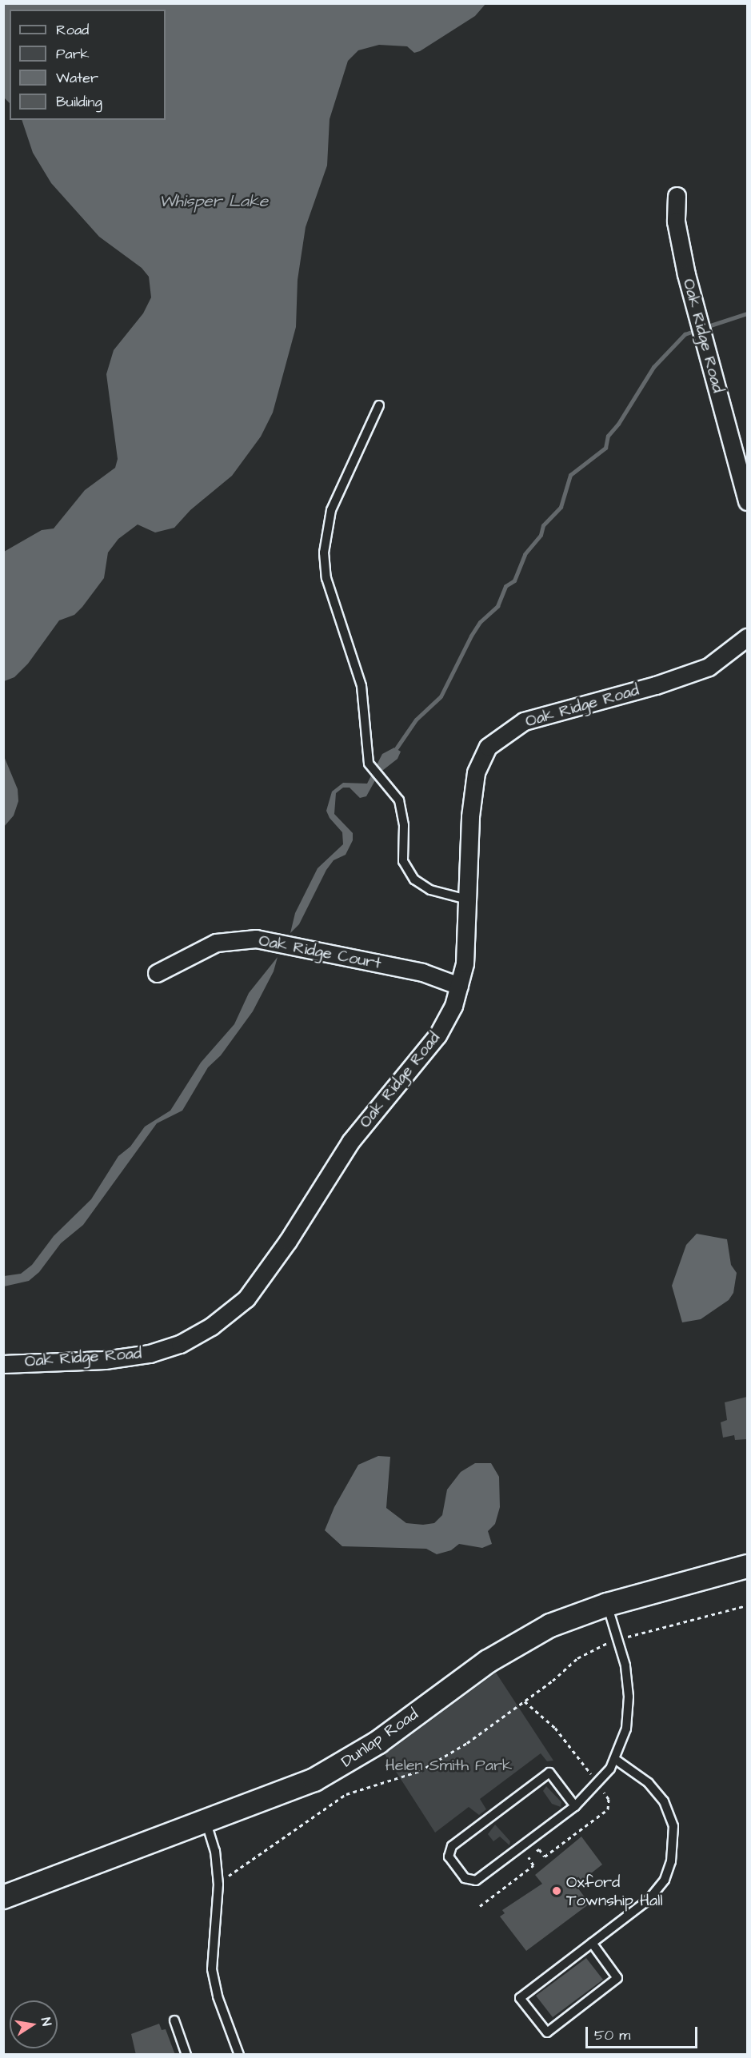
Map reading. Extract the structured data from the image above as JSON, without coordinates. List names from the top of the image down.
{
  "streets": {
    "street": ["Oak Ridge Road", "Oak Ridge Court", "Dunlap Road"]
  },
  "crossings": [
    ["Oak Ridge Road", "Oak Ridge Court"]
  ],
  "water": ["Whisper Lake"],
  "parks": ["Helen Smith Park"],
  "places": ["Oxford Township Hall"],
  "legend": [
    "Road",
    "Park",
    "Water",
    "Building"
  ],
  "scale_bar": "50 m",
  "north": "right"
}
